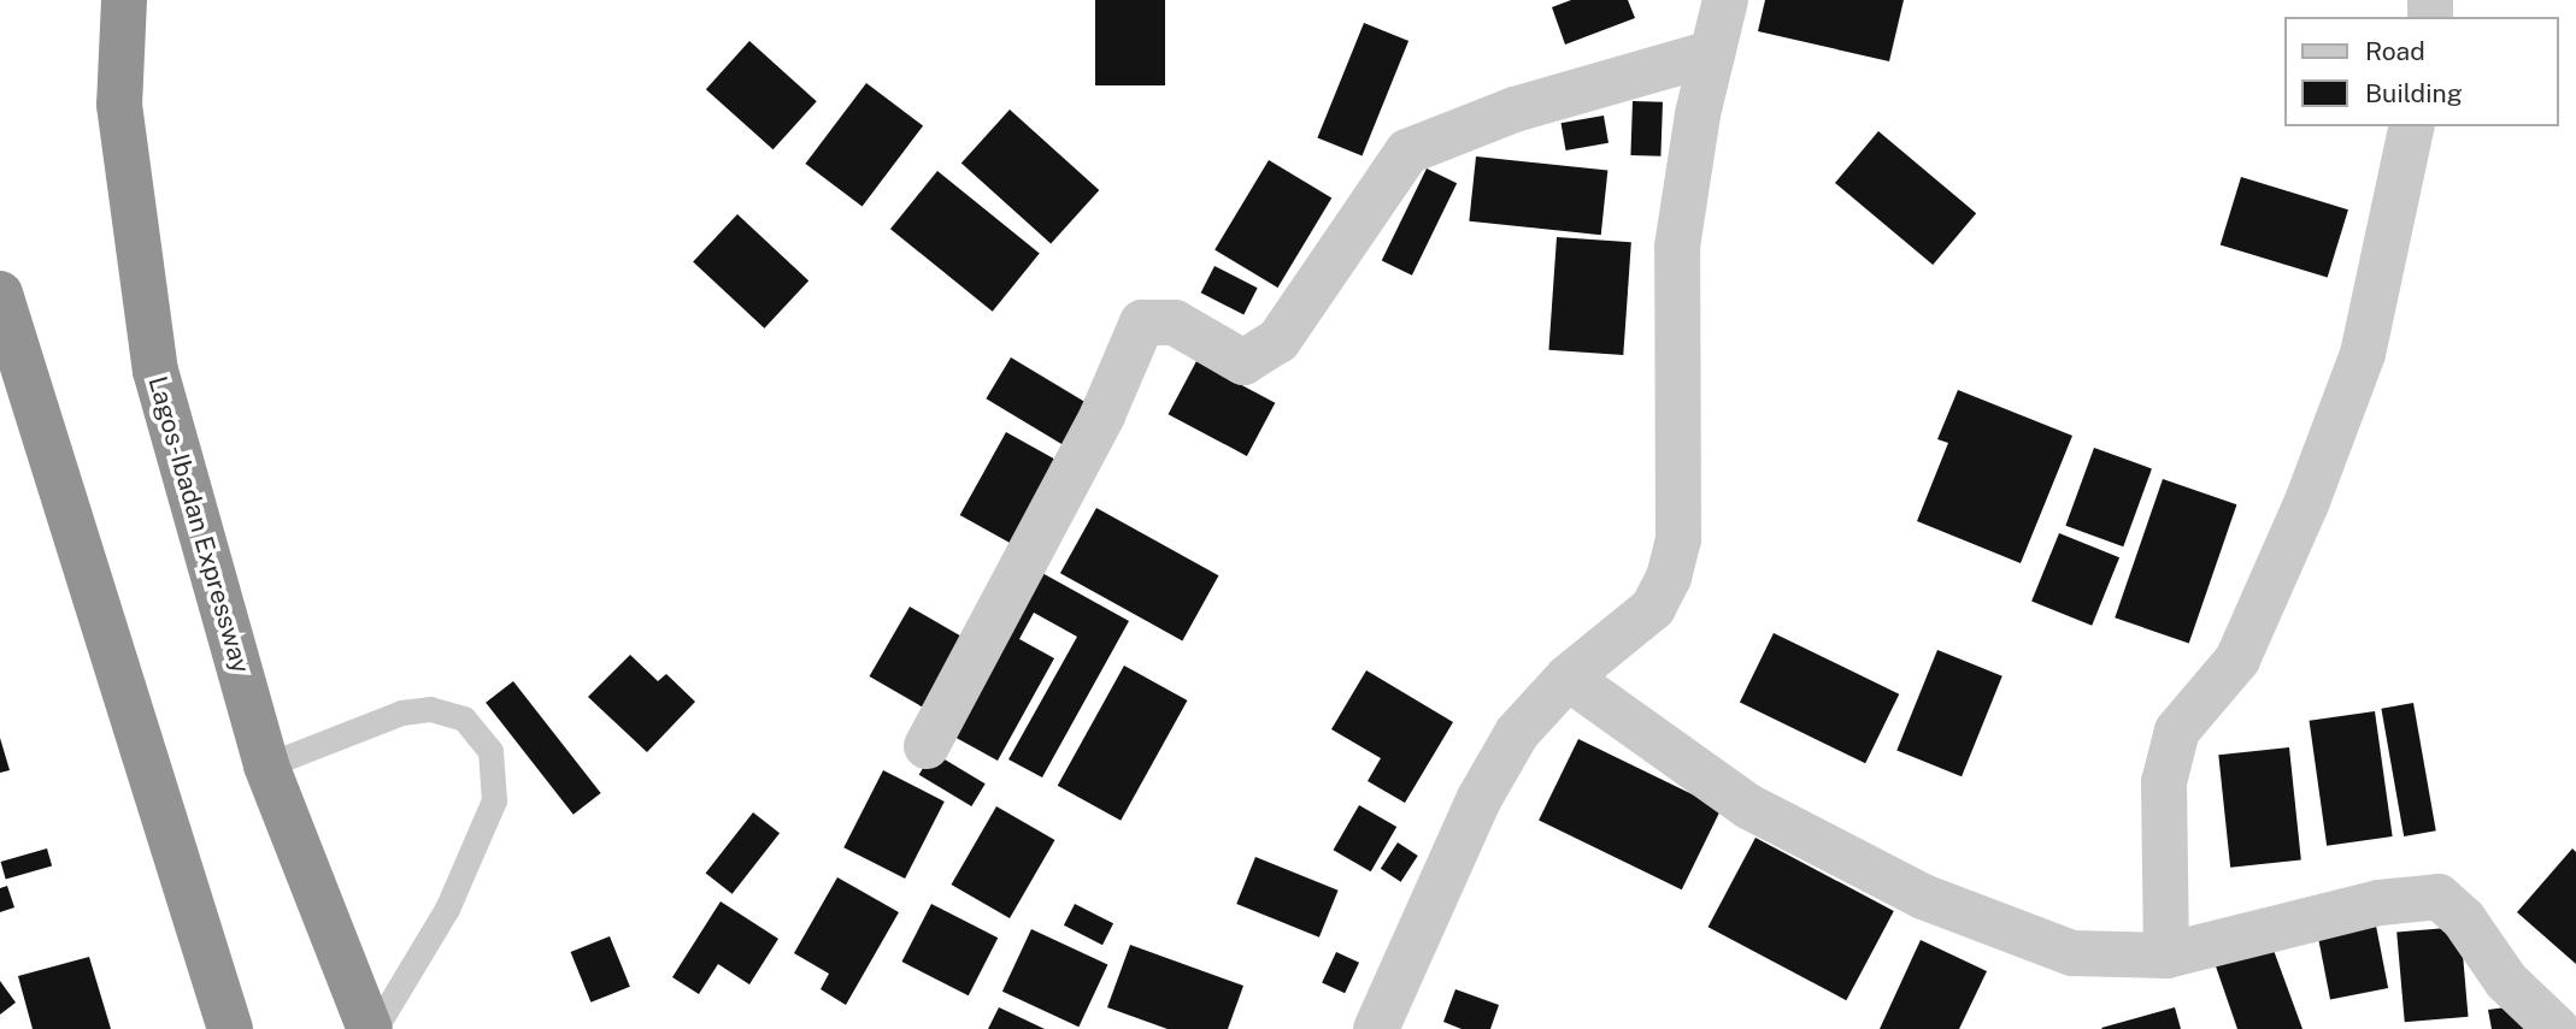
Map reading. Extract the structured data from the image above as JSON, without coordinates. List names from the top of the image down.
{
  "streets": {
    "highway": ["Lagos-Ibadan Expressway"]
  },
  "legend": ["Road", "Building"]
}
